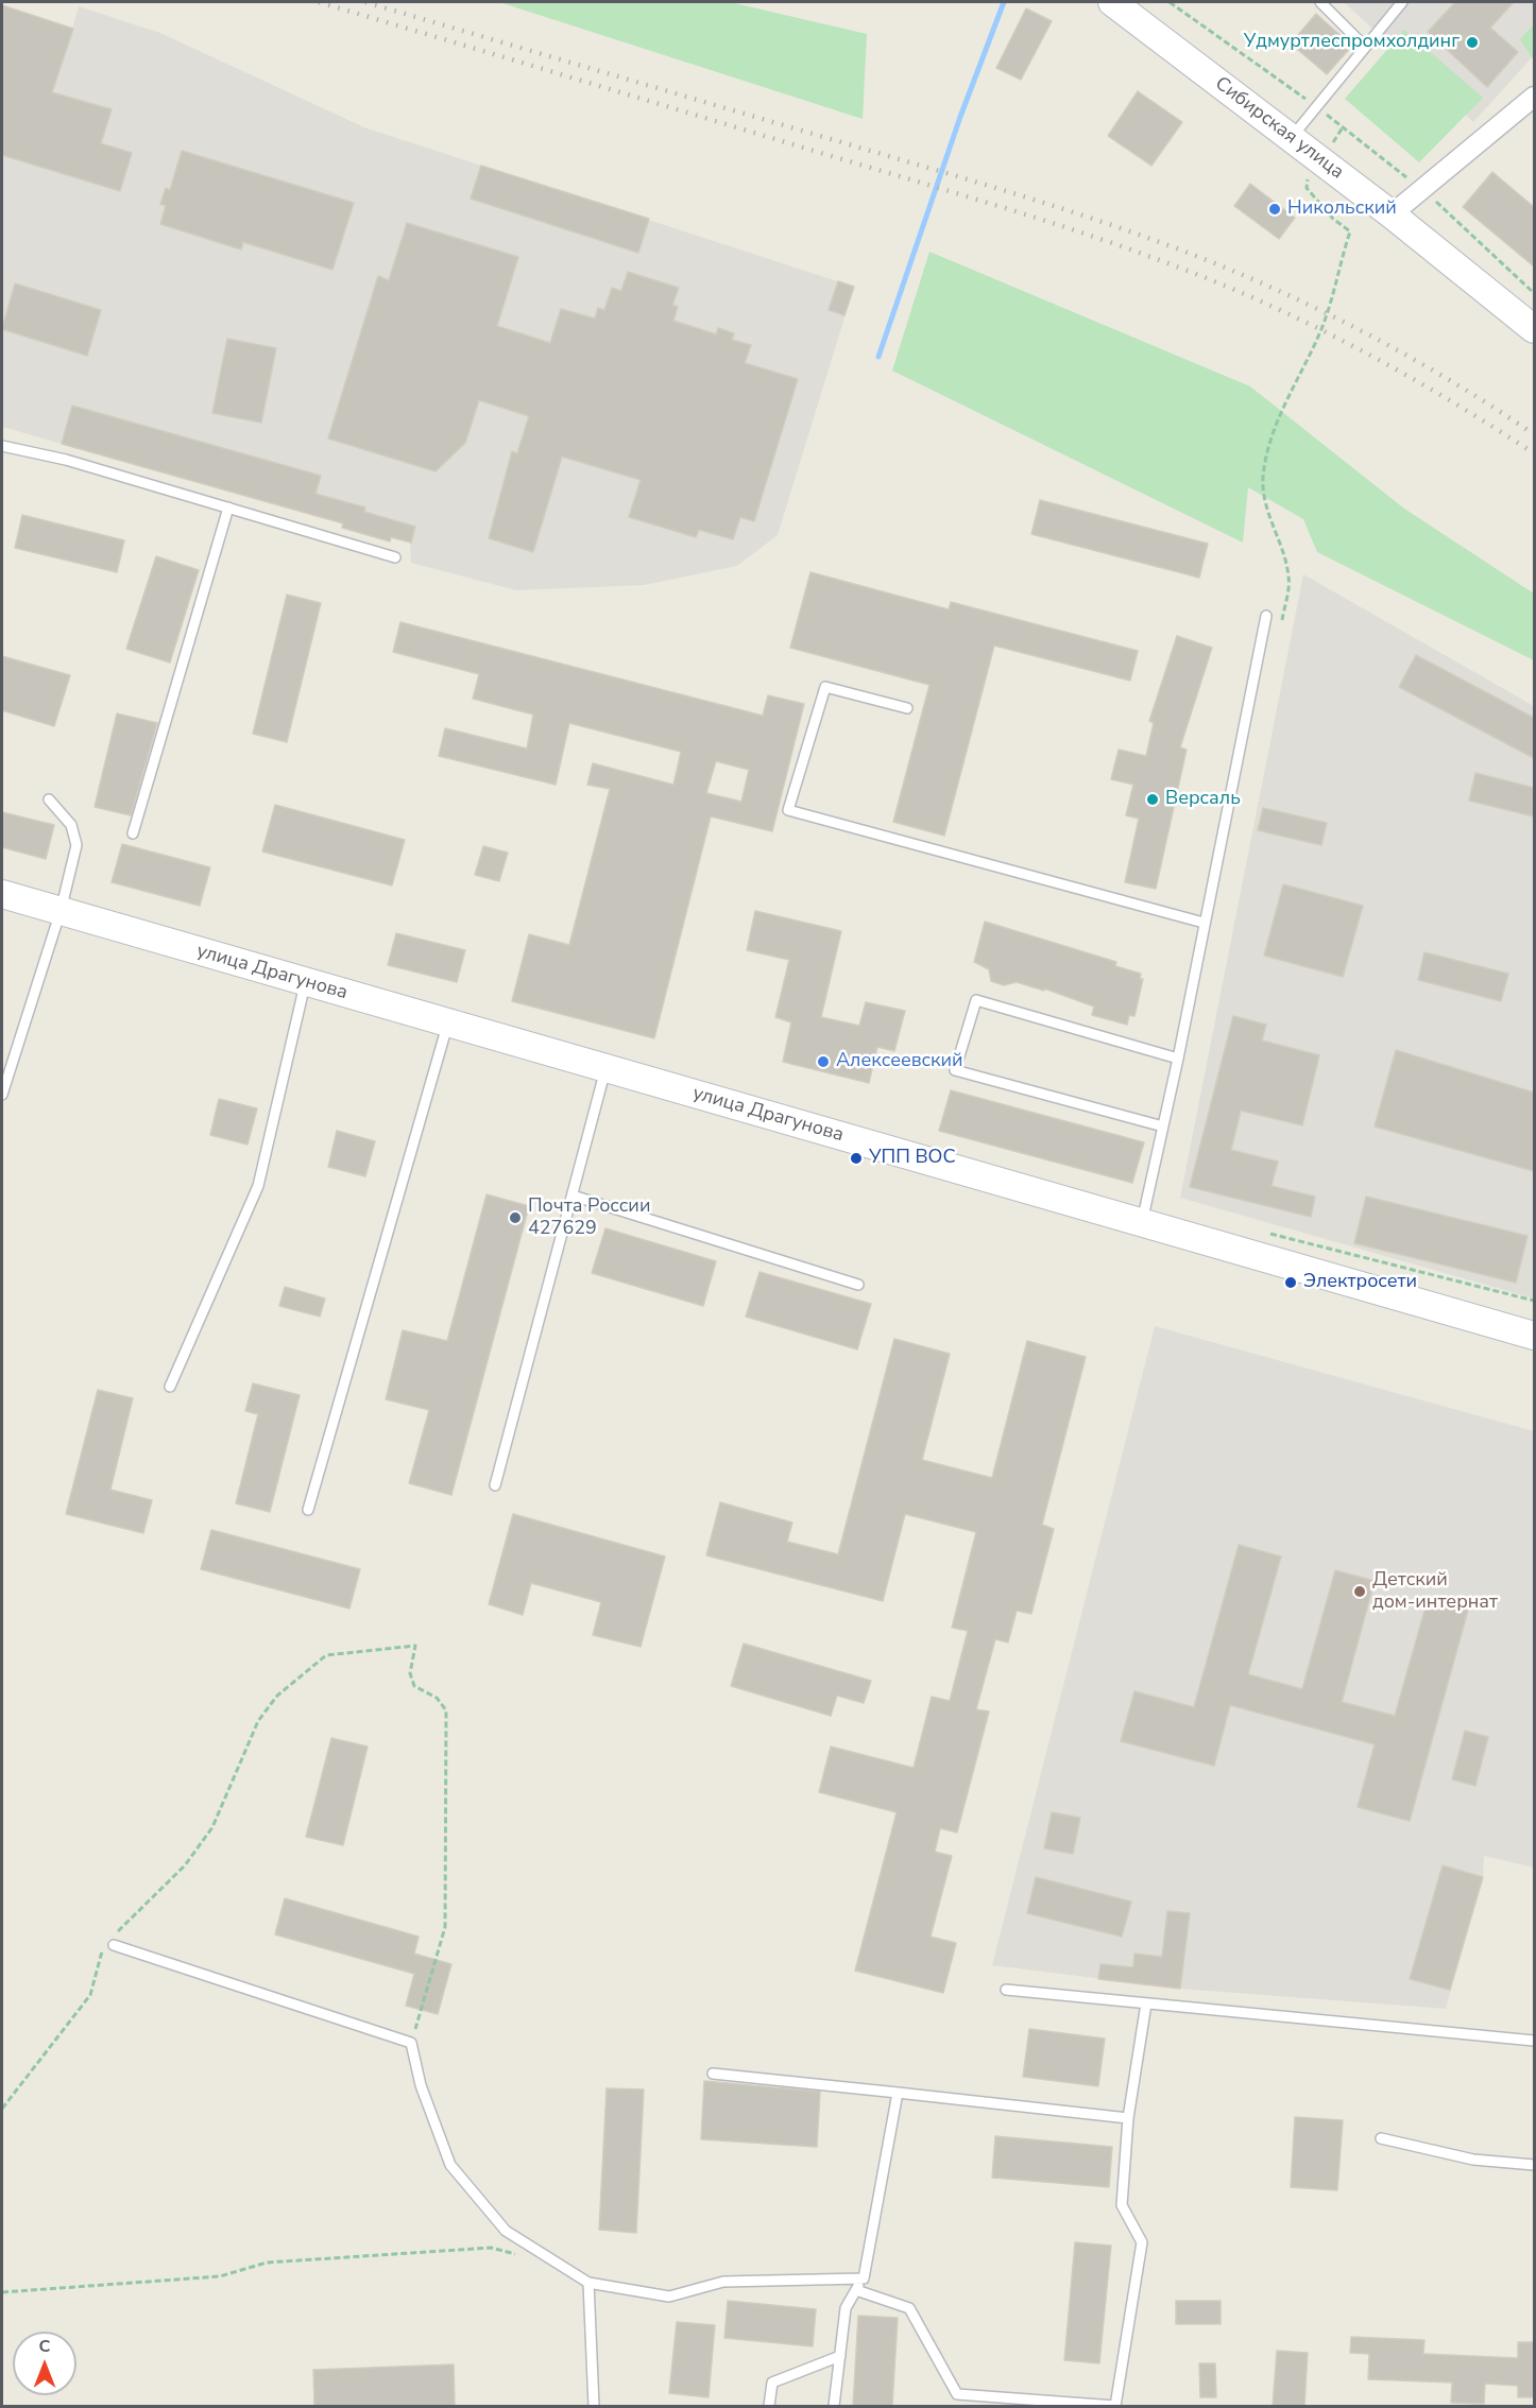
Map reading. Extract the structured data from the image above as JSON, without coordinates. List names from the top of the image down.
{
  "streets": {
    "main road": ["Сибирская улица", "улица Драгунова"]
  },
  "places": [
    "Удмуртлеспромхолдинг",
    "Никольский",
    "Версаль",
    "Алексеевский",
    "УПП ВОС",
    "Почта России 427629",
    "Электросети",
    "Детский дом-интернат"
  ],
  "north": "top"
}
